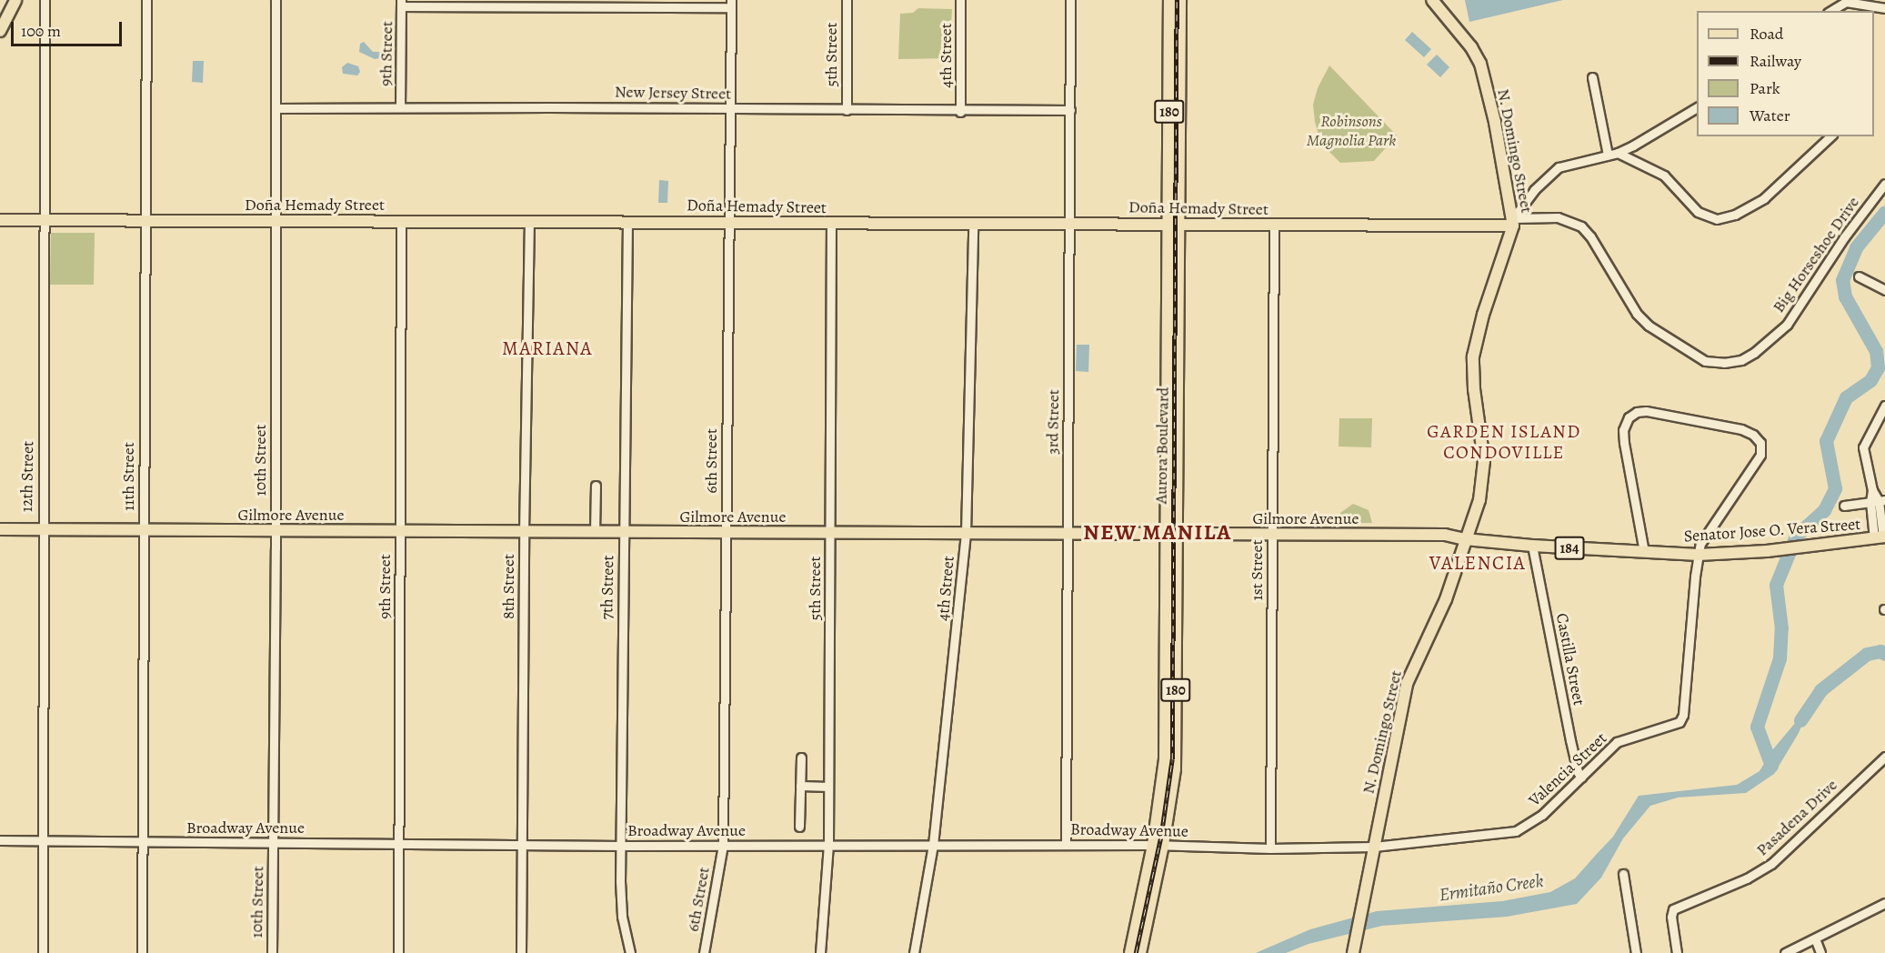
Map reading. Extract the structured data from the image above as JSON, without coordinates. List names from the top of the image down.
{
  "streets": {
    "main road": [
      "180",
      "N. Domingo Street",
      "Doña Hemady Street",
      "Aurora Boulevard",
      "Gilmore Avenue",
      "Senator Jose O. Vera Street",
      "184"
    ],
    "street": [
      "9th Street",
      "5th Street",
      "4th Street",
      "New Jersey Street",
      "Big Horseshoe Drive",
      "3rd Street",
      "10th Street",
      "6th Street",
      "12th Street",
      "11th Street",
      "1st Street",
      "8th Street",
      "7th Street",
      "Castilla Street",
      "Valencia Street",
      "Pasadena Drive",
      "Broadway Avenue"
    ]
  },
  "crossings": [
    ["9th Street", "New Jersey Street"],
    ["9th Street", "Doña Hemady Street"],
    ["9th Street", "Gilmore Avenue"],
    ["9th Street", "Broadway Avenue"],
    ["5th Street", "New Jersey Street"],
    ["5th Street", "Doña Hemady Street"],
    ["5th Street", "Gilmore Avenue"],
    ["5th Street", "Broadway Avenue"],
    ["4th Street", "New Jersey Street"],
    ["4th Street", "Doña Hemady Street"],
    ["4th Street", "Gilmore Avenue"],
    ["4th Street", "Broadway Avenue"],
    ["New Jersey Street", "3rd Street"],
    ["New Jersey Street", "10th Street"],
    ["New Jersey Street", "6th Street"],
    ["N. Domingo Street", "Doña Hemady Street"],
    ["N. Domingo Street", "Big Horseshoe Drive"],
    ["N. Domingo Street", "Gilmore Avenue"],
    ["N. Domingo Street", "Senator Jose O. Vera Street"],
    ["N. Domingo Street", "Valencia Street"],
    ["N. Domingo Street", "Broadway Avenue"],
    ["Doña Hemady Street", "Big Horseshoe Drive"],
    ["Doña Hemady Street", "3rd Street"],
    ["Doña Hemady Street", "Aurora Boulevard"],
    ["Doña Hemady Street", "10th Street"],
    ["Doña Hemady Street", "6th Street"],
    ["Doña Hemady Street", "12th Street"],
    ["Doña Hemady Street", "11th Street"],
    ["Doña Hemady Street", "1st Street"],
    ["Doña Hemady Street", "8th Street"],
    ["Doña Hemady Street", "7th Street"],
    ["3rd Street", "Gilmore Avenue"],
    ["3rd Street", "Broadway Avenue"],
    ["Aurora Boulevard", "Gilmore Avenue"],
    ["Aurora Boulevard", "Broadway Avenue"],
    ["10th Street", "Gilmore Avenue"],
    ["10th Street", "Broadway Avenue"],
    ["6th Street", "Gilmore Avenue"],
    ["6th Street", "Broadway Avenue"],
    ["12th Street", "Gilmore Avenue"],
    ["12th Street", "Broadway Avenue"],
    ["11th Street", "Gilmore Avenue"],
    ["11th Street", "Broadway Avenue"],
    ["Gilmore Avenue", "Senator Jose O. Vera Street"],
    ["Gilmore Avenue", "1st Street"],
    ["Gilmore Avenue", "8th Street"],
    ["Gilmore Avenue", "7th Street"],
    ["Senator Jose O. Vera Street", "Castilla Street"],
    ["Senator Jose O. Vera Street", "Valencia Street"],
    ["1st Street", "Broadway Avenue"],
    ["8th Street", "Broadway Avenue"],
    ["7th Street", "Broadway Avenue"],
    ["Castilla Street", "Valencia Street"],
    ["Valencia Street", "Broadway Avenue"]
  ],
  "districts": [
    "MARIANA",
    "GARDEN ISLAND CONDOVILLE",
    "NEW MANILA",
    "VALENCIA"
  ],
  "water": ["Ermitaño Creek"],
  "parks": ["Robinsons Magnolia Park"],
  "legend": [
    "Road",
    "Railway",
    "Park",
    "Water"
  ],
  "scale_bar": "100 m"
}
